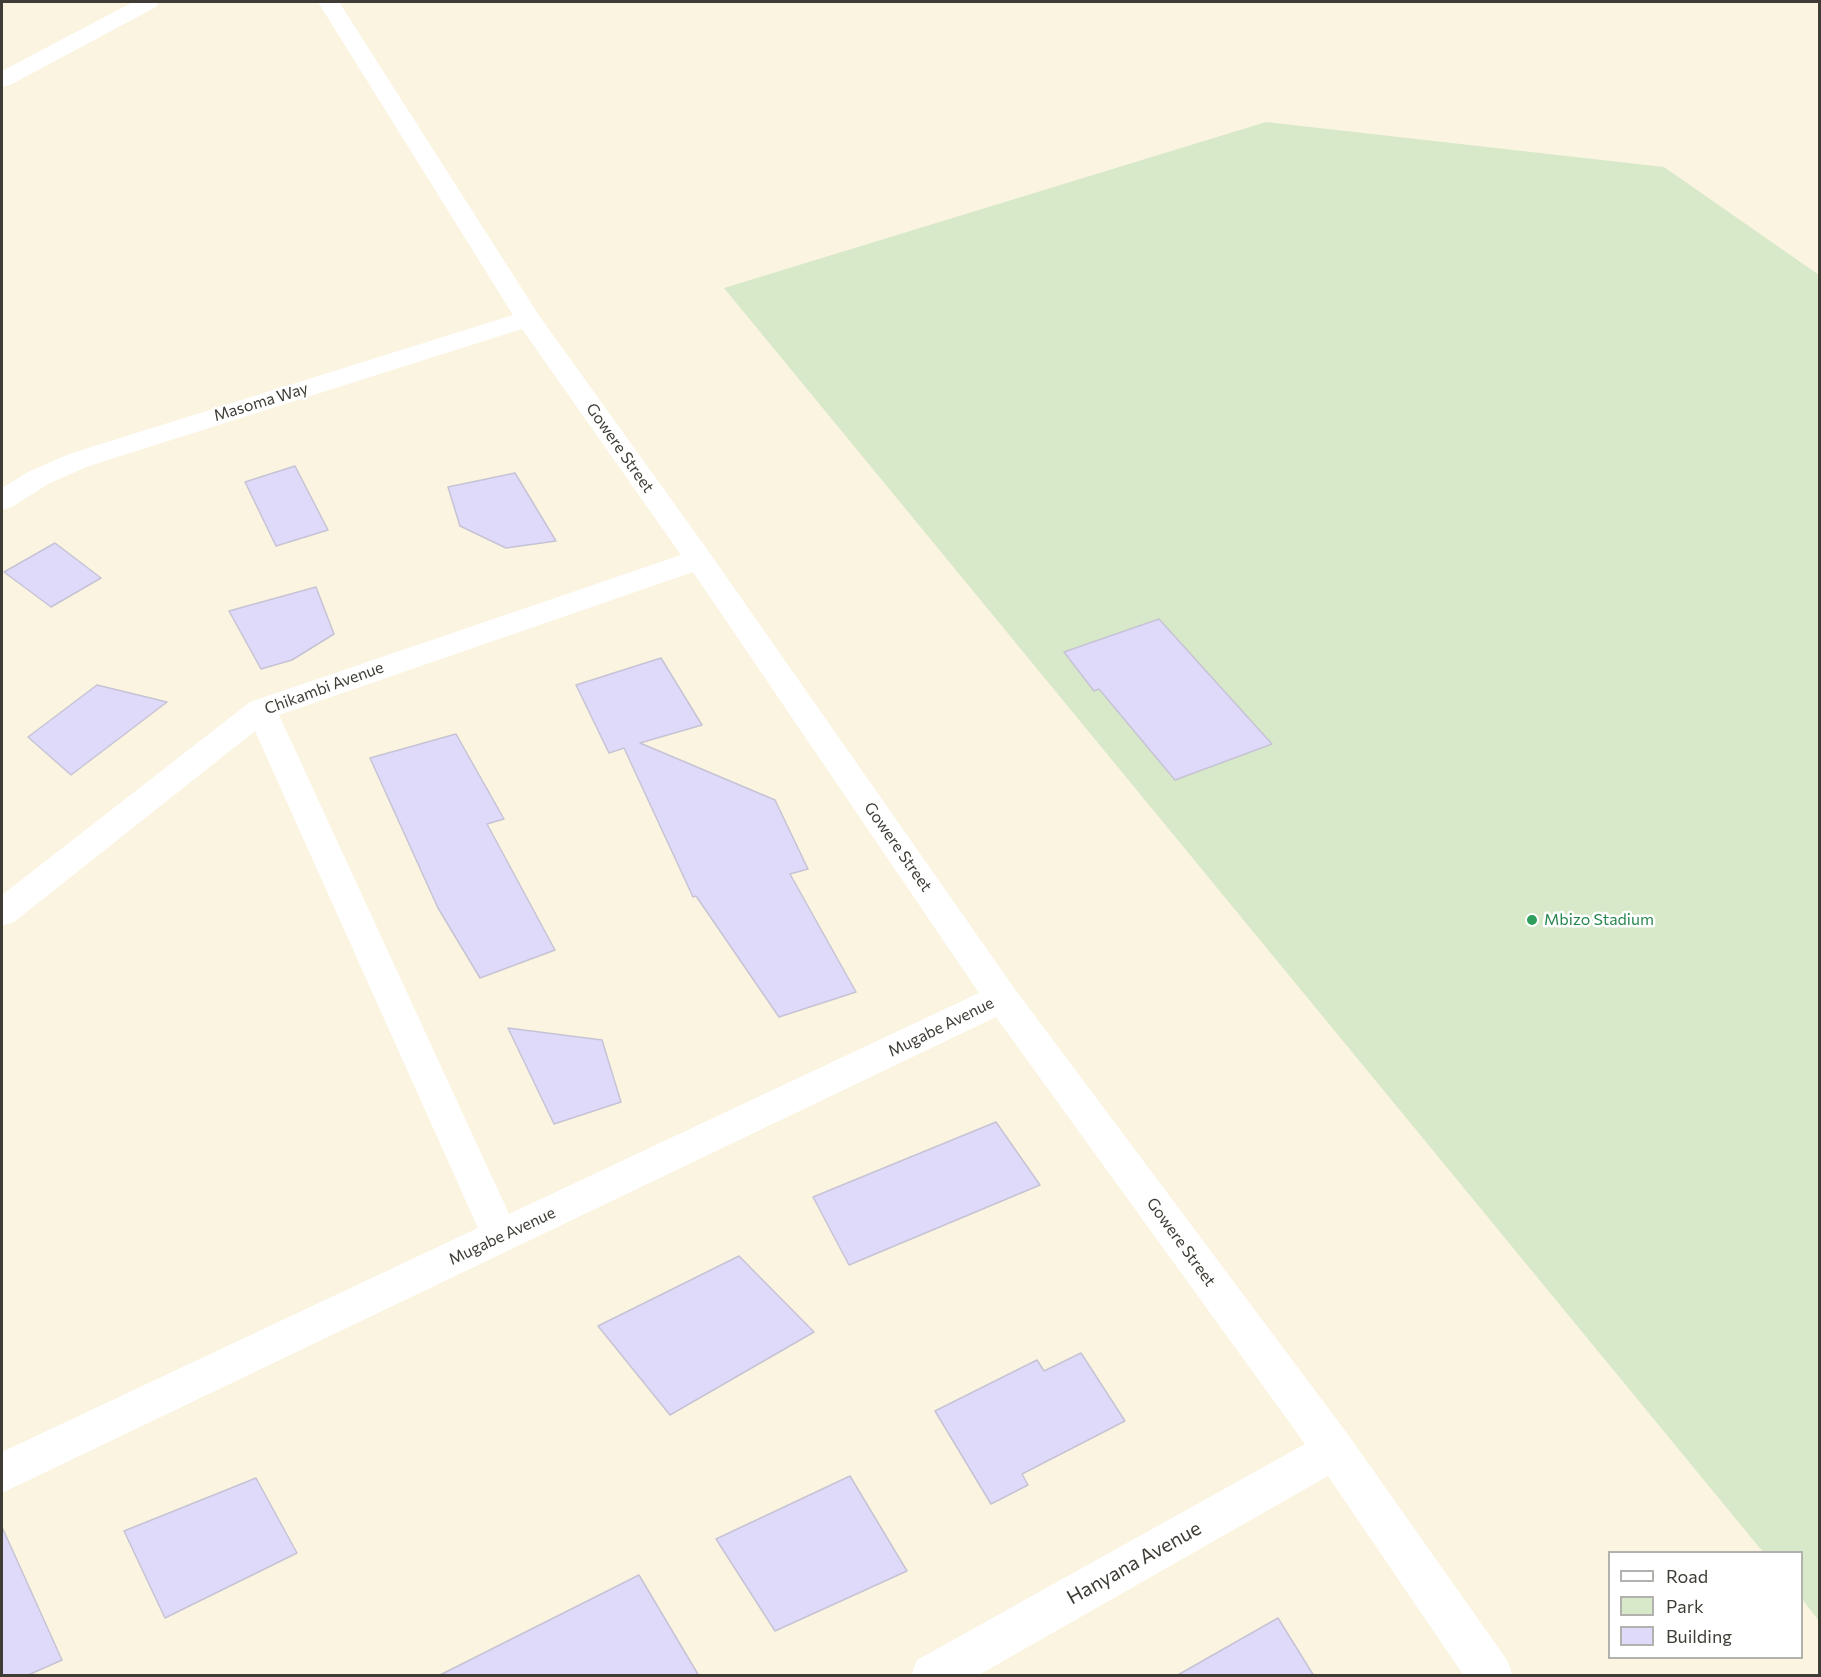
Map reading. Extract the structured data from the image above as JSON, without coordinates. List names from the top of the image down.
{
  "streets": {
    "street": [
      "Masoma Way",
      "Gowere Street",
      "Chikambi Avenue",
      "Mugabe Avenue",
      "Hanyana Avenue"
    ]
  },
  "crossings": [
    ["Masoma Way", "Gowere Street"],
    ["Gowere Street", "Chikambi Avenue"],
    ["Gowere Street", "Mugabe Avenue"],
    ["Gowere Street", "Hanyana Avenue"]
  ],
  "places": ["Mbizo Stadium"],
  "legend": ["Road", "Park", "Building"]
}
